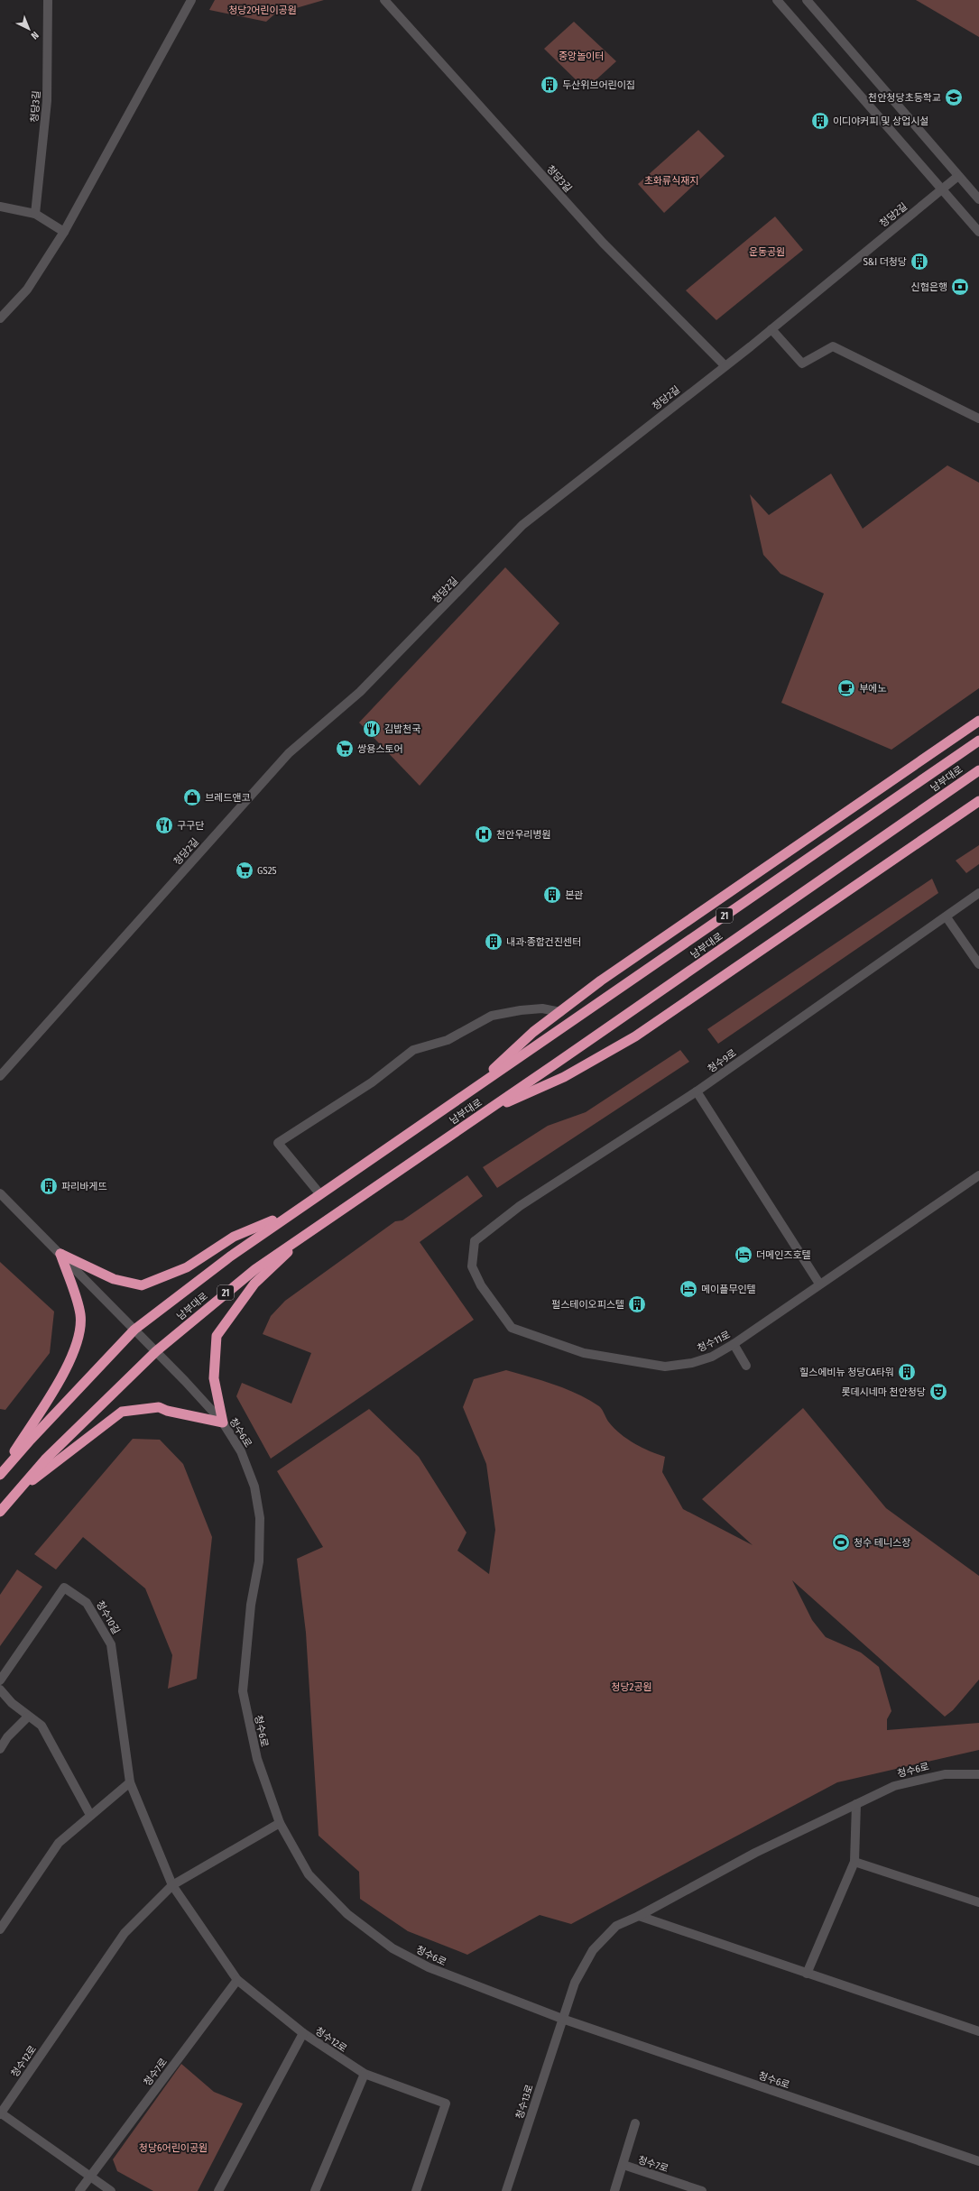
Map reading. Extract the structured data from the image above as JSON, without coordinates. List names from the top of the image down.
{
  "streets": {
    "highway": ["남부대로", "21"],
    "street": [
      "청당3길",
      "청당2길",
      "청수9로",
      "청수11로",
      "청수6로",
      "청수10길",
      "청수12로",
      "청수7로",
      "청수13로"
    ]
  },
  "crossings": [
    ["청당3길", "청당2길"],
    ["남부대로", "청수6로"],
    ["청수9로", "청수11로"],
    ["청수6로", "청수12로"],
    ["청수6로", "청수13로"],
    ["청수10길", "청수12로"],
    ["청수12로", "청수7로"]
  ],
  "parks": [
    "청당2어린이공원",
    "중앙놀이터",
    "초화류식재지",
    "운동공원",
    "청당2공원",
    "청당6어린이공원"
  ],
  "places": {
    "building": [
      "두산위브어린이집",
      "이디야커피 및 상업시설",
      "S&I 더청당",
      "본관",
      "내과·종합건진센터",
      "파리바게뜨",
      "펄스테이오피스텔",
      "힐스에비뉴 청당CA타워"
    ],
    "school or university": ["천안청당초등학교"],
    "bank": ["신협은행"],
    "cafe": ["부에노"],
    "restaurant": ["김밥천국", "구구단"],
    "supermarket": ["쌍용스토어", "GS25"],
    "shop": ["브레드앤코"],
    "hospital": ["천안우리병원"],
    "hotel": ["더메인즈호텔", "메이플무인텔"],
    "theatre": ["롯데시네마 천안청당"],
    "sports": ["청수 테니스장"]
  },
  "north": "bottom right"
}
